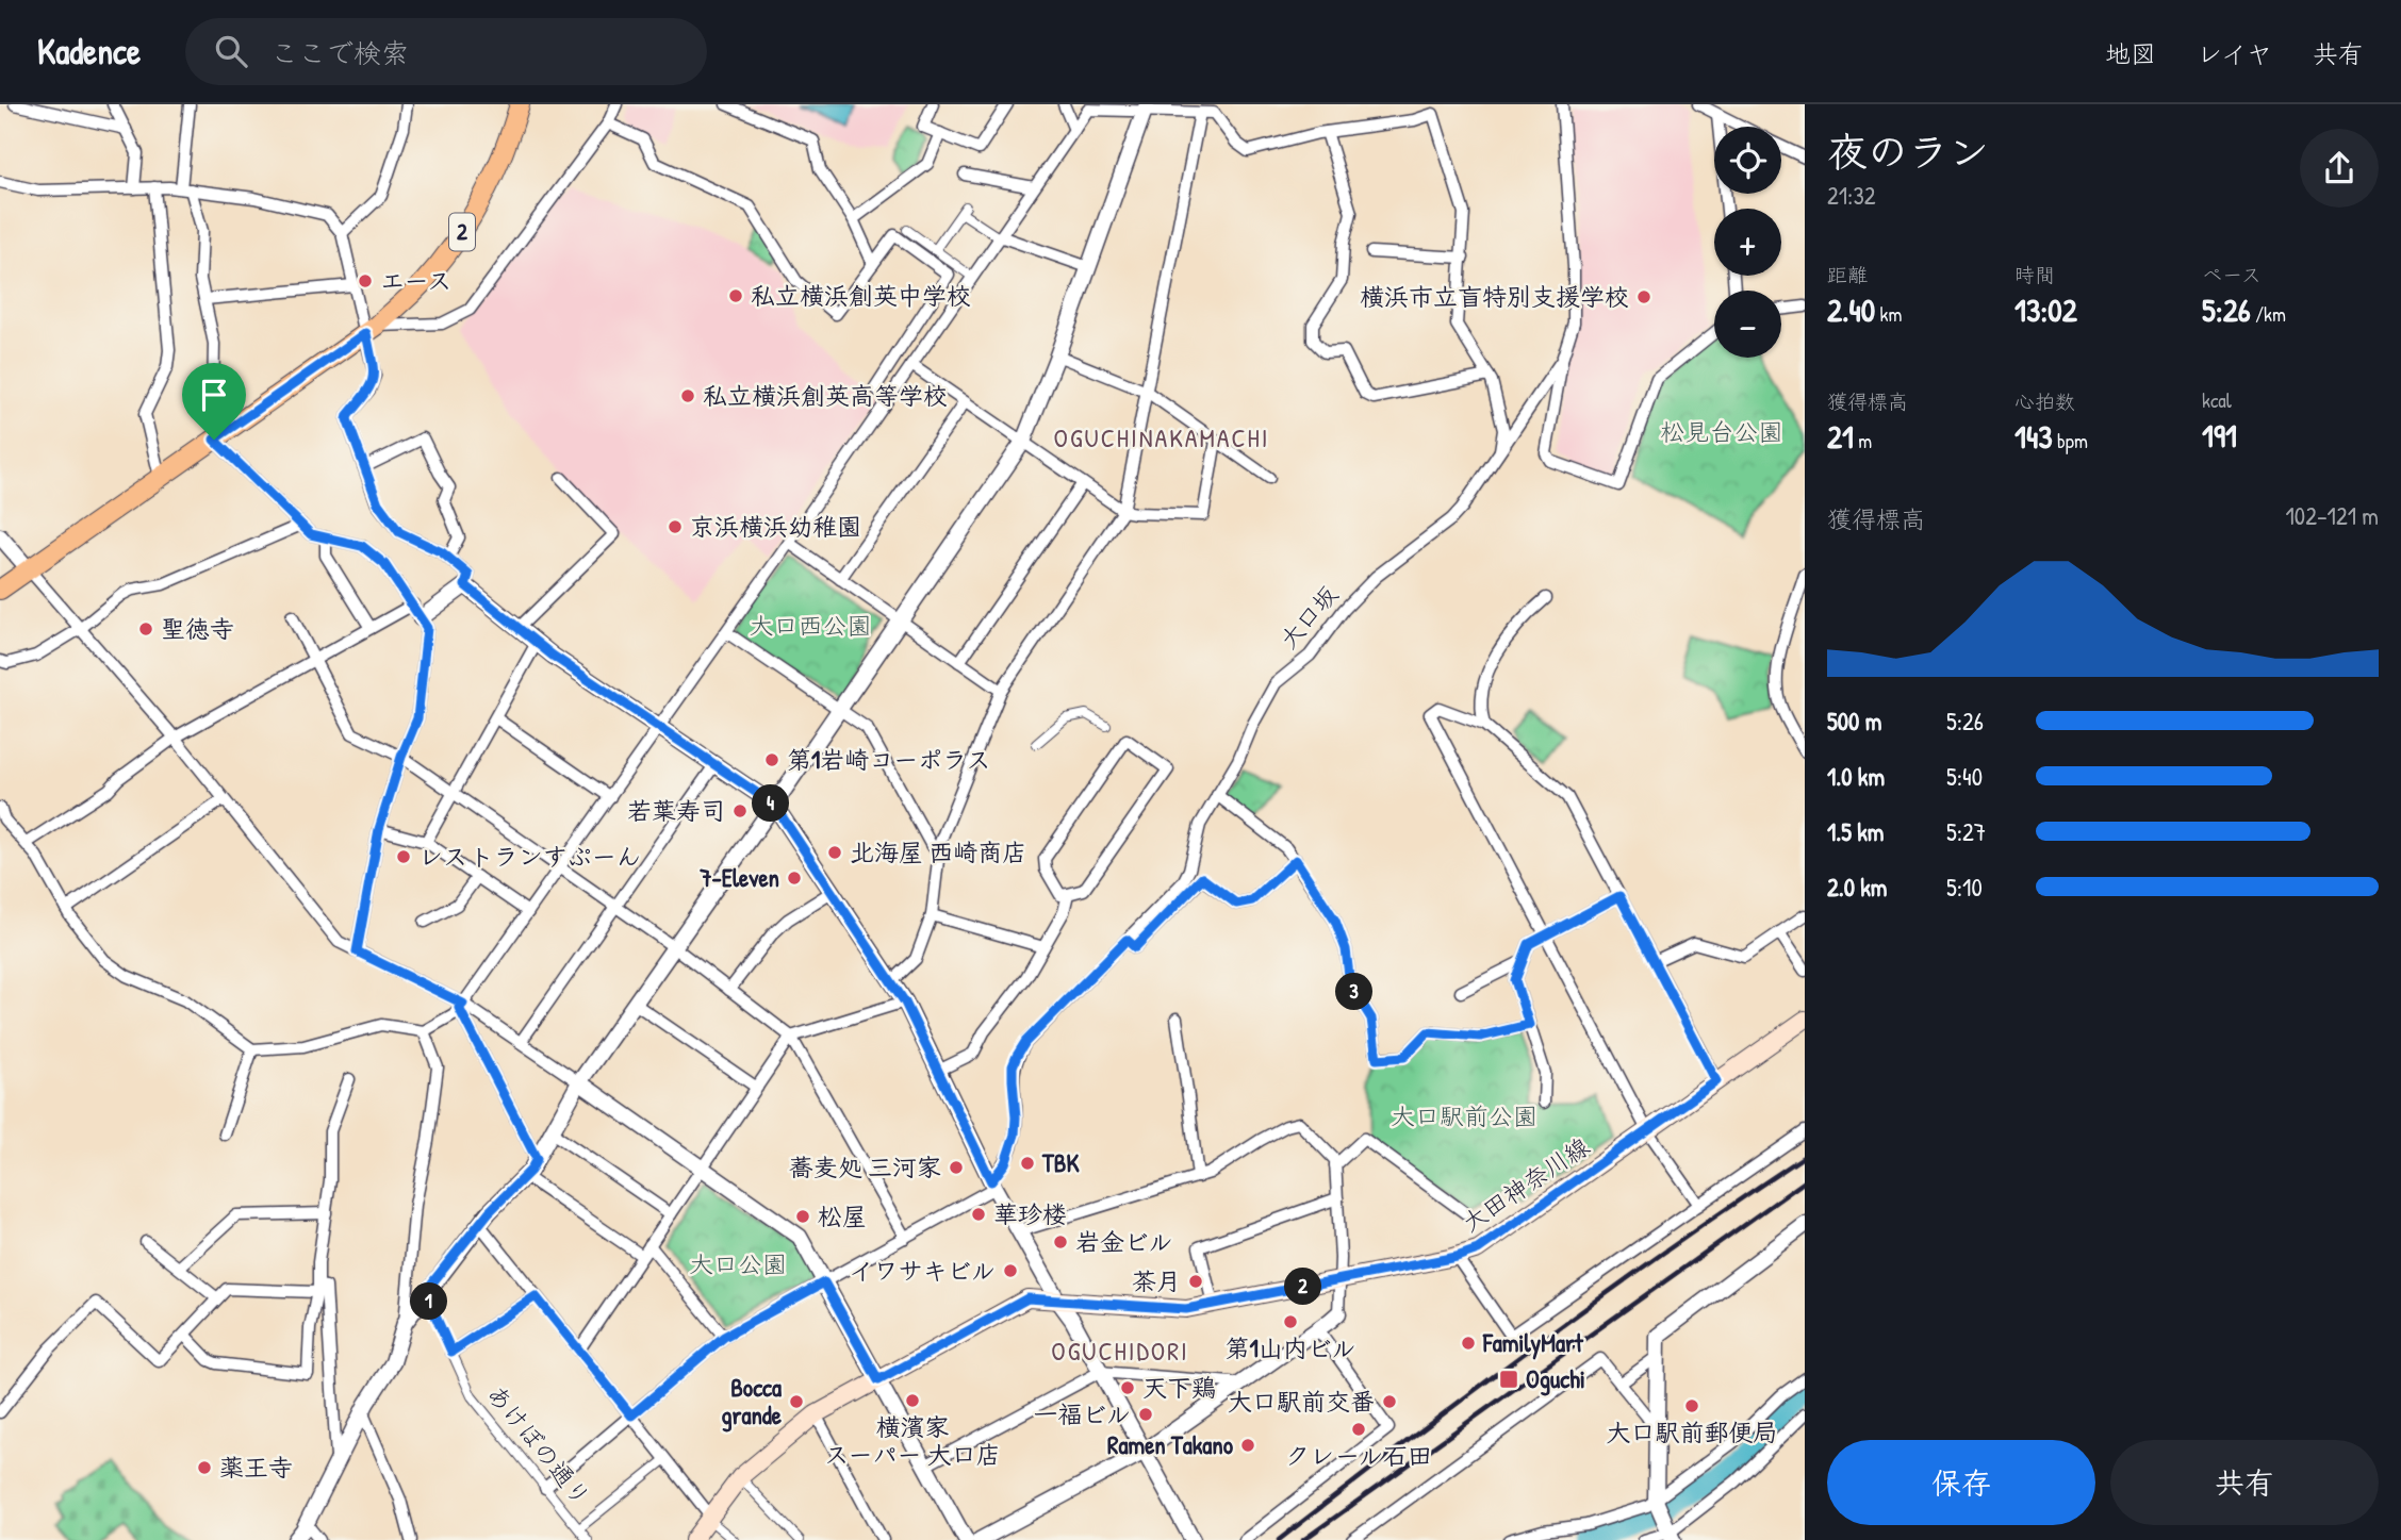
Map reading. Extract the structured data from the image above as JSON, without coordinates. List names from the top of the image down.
{
  "streets": {
    "main road": ["2", "大田神奈川線"],
    "street": ["大口坂", "あけぼの通り"]
  },
  "districts": ["OGUCHINAKAMACHI", "OGUCHIDORI"],
  "parks": [
    "松見台公園",
    "大口西公園",
    "大口駅前公園",
    "大口公園"
  ],
  "places": {
    "other": [
      "エース",
      "私立横浜創英中学校",
      "横浜市立盲特別支援学校",
      "私立横浜創英高等学校",
      "京浜横浜幼稚園",
      "聖徳寺",
      "第1岩崎コーポラス",
      "若葉寿司",
      "北海屋 西崎商店",
      "レストランすぷーん",
      "7-Eleven",
      "TBK",
      "蕎麦処 三河家",
      "華珍楼",
      "松屋",
      "岩金ビル",
      "イワサキビル",
      "茶月",
      "第1山内ビル",
      "FamilyMart",
      "天下鶏",
      "横濱家 スーパー 大口店",
      "Bocca grande",
      "大口駅前交番",
      "大口駅前郵便局",
      "一福ビル",
      "クレール石田",
      "Ramen Takano",
      "薬王寺"
    ],
    "transit": ["Oguchi"]
  },
  "page": {
    "header": "Kadence",
    "search": "ここで検索",
    "nav": ["地図", "レイヤ", "共有"],
    "heading": ["夜のラン", "21:32"],
    "map_buttons": ["+", "−"],
    "stats": [
      ["距離", "2.40 km"],
      ["時間", "13:02"],
      ["ペース", "5:26 /km"],
      ["獲得標高", "21 m"],
      ["心拍数", "143 bpm"],
      ["kcal", "191"]
    ],
    "chart": ["獲得標高", "102–121 m"],
    "list": [
      {
        "name": "500 m",
        "note": "5:26"
      },
      {
        "name": "1.0 km",
        "note": "5:40"
      },
      {
        "name": "1.5 km",
        "note": "5:27"
      },
      {
        "name": "2.0 km",
        "note": "5:10"
      }
    ],
    "pins": [
      "4",
      "3",
      "2",
      "1"
    ],
    "buttons": ["保存", "共有"]
  }
}
